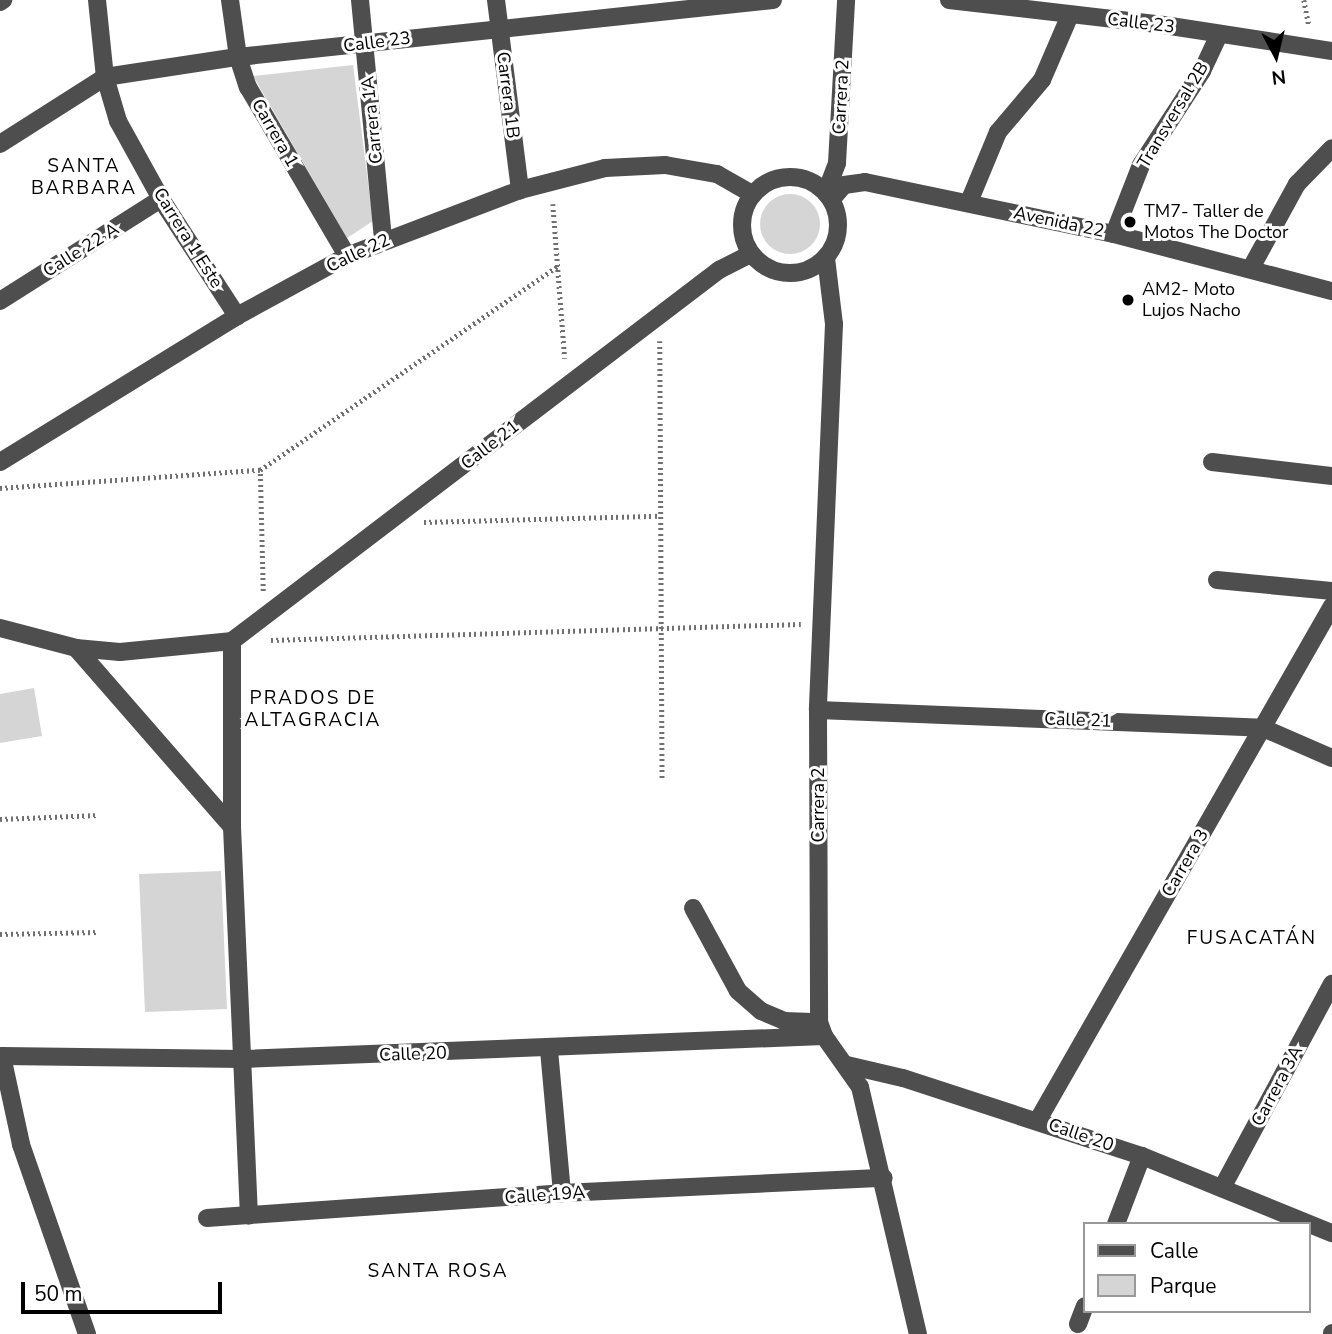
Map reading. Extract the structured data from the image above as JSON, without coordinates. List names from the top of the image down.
{
  "streets": {
    "street": [
      "Calle 23",
      "Carrera 1B",
      "Carrera 2",
      "Transversal 2B",
      "Carrera 1A",
      "Carrera 1",
      "Avenida 22",
      "Carrera 1 Este",
      "Calle 22 A",
      "Calle 22",
      "Calle 21",
      "Carrera 3",
      "Calle 20",
      "Carrera 3A",
      "Calle 19A"
    ]
  },
  "crossings": [
    ["Calle 23", "Carrera 1B"],
    ["Calle 23", "Transversal 2B"],
    ["Calle 23", "Carrera 1A"],
    ["Calle 23", "Carrera 1"],
    ["Calle 23", "Carrera 1 Este"],
    ["Carrera 1B", "Calle 22"],
    ["Carrera 2", "Avenida 22"],
    ["Carrera 2", "Calle 22"],
    ["Carrera 2", "Calle 21"],
    ["Carrera 2", "Calle 20"],
    ["Transversal 2B", "Avenida 22"],
    ["Carrera 1A", "Calle 22"],
    ["Carrera 1", "Calle 22"],
    ["Avenida 22", "Calle 22"],
    ["Avenida 22", "Calle 21"],
    ["Carrera 1 Este", "Calle 22 A"],
    ["Carrera 1 Este", "Calle 22"],
    ["Calle 22", "Calle 21"],
    ["Calle 21", "Carrera 3"],
    ["Carrera 3", "Calle 20"],
    ["Calle 20", "Carrera 3A"]
  ],
  "districts": [
    "SANTA BARBARA",
    "PRADOS DE ALTAGRACIA",
    "FUSACATÁN",
    "SANTA ROSA"
  ],
  "places": ["TM7- Taller de Motos The Doctor", "AM2- Moto Lujos Nacho"],
  "legend": ["Calle", "Parque"],
  "scale_bar": "50 m",
  "north": "bottom"
}
